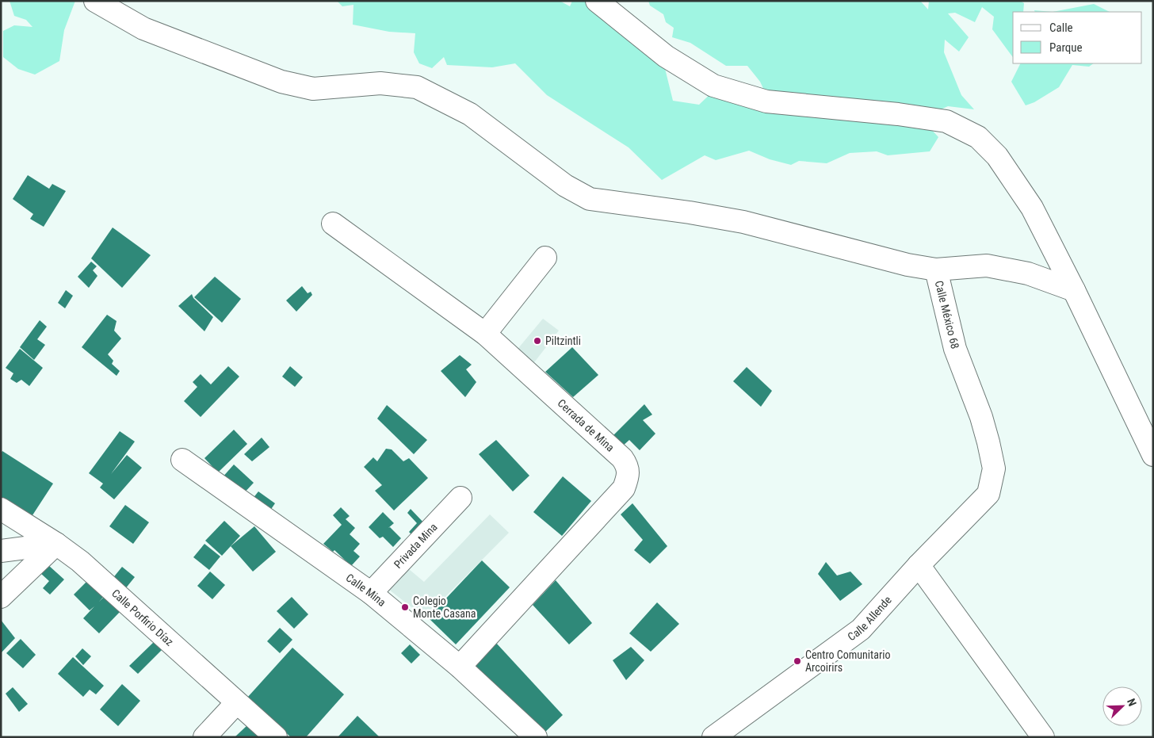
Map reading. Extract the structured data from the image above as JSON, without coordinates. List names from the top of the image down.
{
  "streets": {
    "street": [
      "Calle México 68",
      "Cerrada de Mina",
      "Privada Mina",
      "Calle Mina",
      "Calle Allende",
      "Calle Porfirio Díaz"
    ]
  },
  "crossings": [
    ["Calle México 68", "Calle Allende"],
    ["Cerrada de Mina", "Calle Mina"],
    ["Privada Mina", "Calle Mina"]
  ],
  "places": ["Piltzintli", "Colegio Monte Casana", "Centro Comunitario Arcoirirs"],
  "legend": ["Calle", "Parque"],
  "north": "top right"
}
